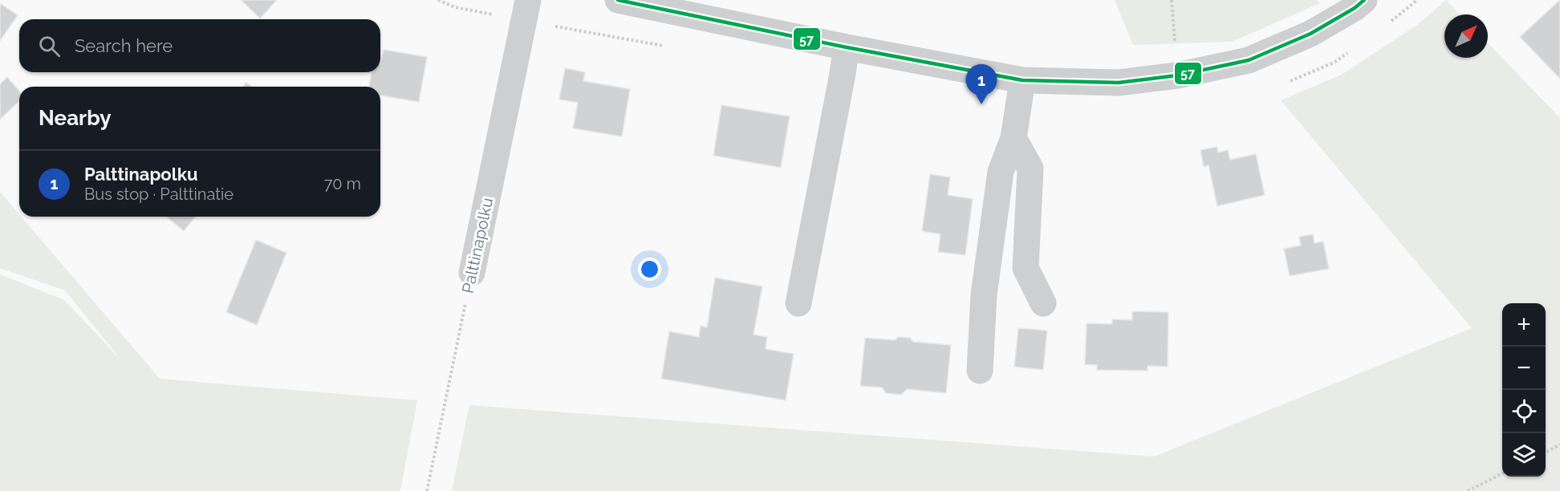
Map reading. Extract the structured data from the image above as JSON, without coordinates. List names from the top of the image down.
{
  "streets": {
    "street": ["Palttinapolku"]
  },
  "lines": ["transit line 57"],
  "north": "top right",
  "page": {
    "search": "Search here",
    "pins": "1",
    "heading": "Nearby",
    "list": [
      {
        "mark": "1",
        "name": "Palttinapolku",
        "note": "Bus stop · Palttinatie",
        "value": "70 m"
      }
    ],
    "map_buttons": ["+", "−"]
  }
}
